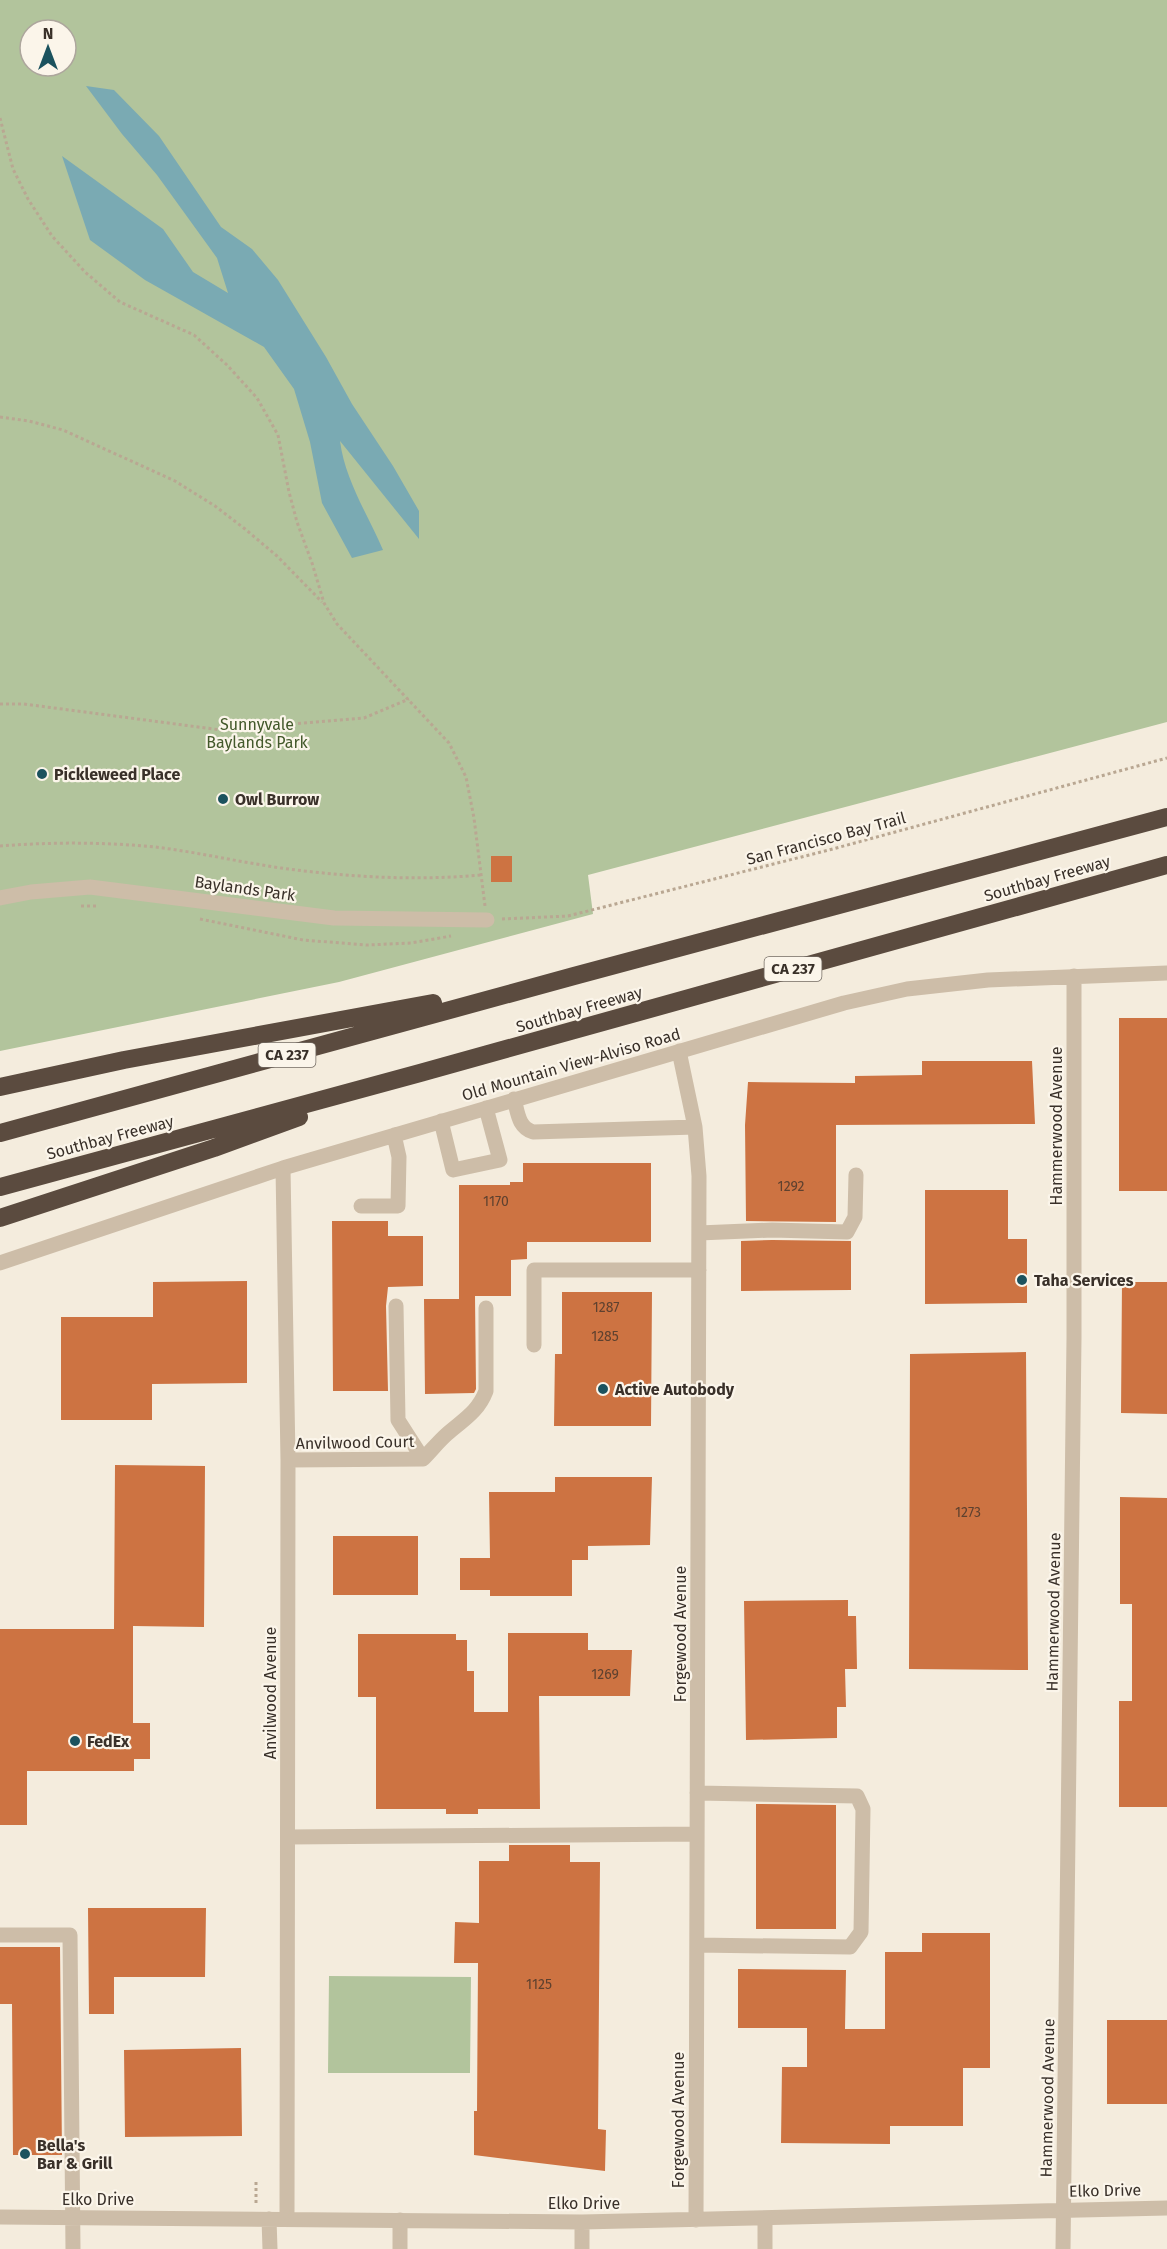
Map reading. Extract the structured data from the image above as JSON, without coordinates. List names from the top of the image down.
{
  "streets": {
    "highway": ["Southbay Freeway", "CA 237"],
    "street": [
      "Baylands Park",
      "Old Mountain View-Alviso Road",
      "Hammerwood Avenue",
      "Anvilwood Court",
      "Forgewood Avenue",
      "Anvilwood Avenue",
      "Elko Drive"
    ],
    "path": ["San Francisco Bay Trail"]
  },
  "crossings": [
    ["San Francisco Bay Trail", "Baylands Park"],
    ["Old Mountain View-Alviso Road", "Hammerwood Avenue"],
    ["Old Mountain View-Alviso Road", "Forgewood Avenue"],
    ["Old Mountain View-Alviso Road", "Anvilwood Avenue"],
    ["Hammerwood Avenue", "Elko Drive"],
    ["Anvilwood Court", "Anvilwood Avenue"],
    ["Forgewood Avenue", "Elko Drive"],
    ["Anvilwood Avenue", "Elko Drive"]
  ],
  "parks": ["Sunnyvale Baylands Park"],
  "places": [
    "Pickleweed Place",
    "Owl Burrow",
    "Taha Services",
    "Active Autobody",
    "FedEx",
    "Bella's Bar & Grill"
  ],
  "house_numbers": [
    "1292",
    "1170",
    "1287",
    "1285",
    "1273",
    "1269",
    "1125"
  ],
  "north": "top"
}
